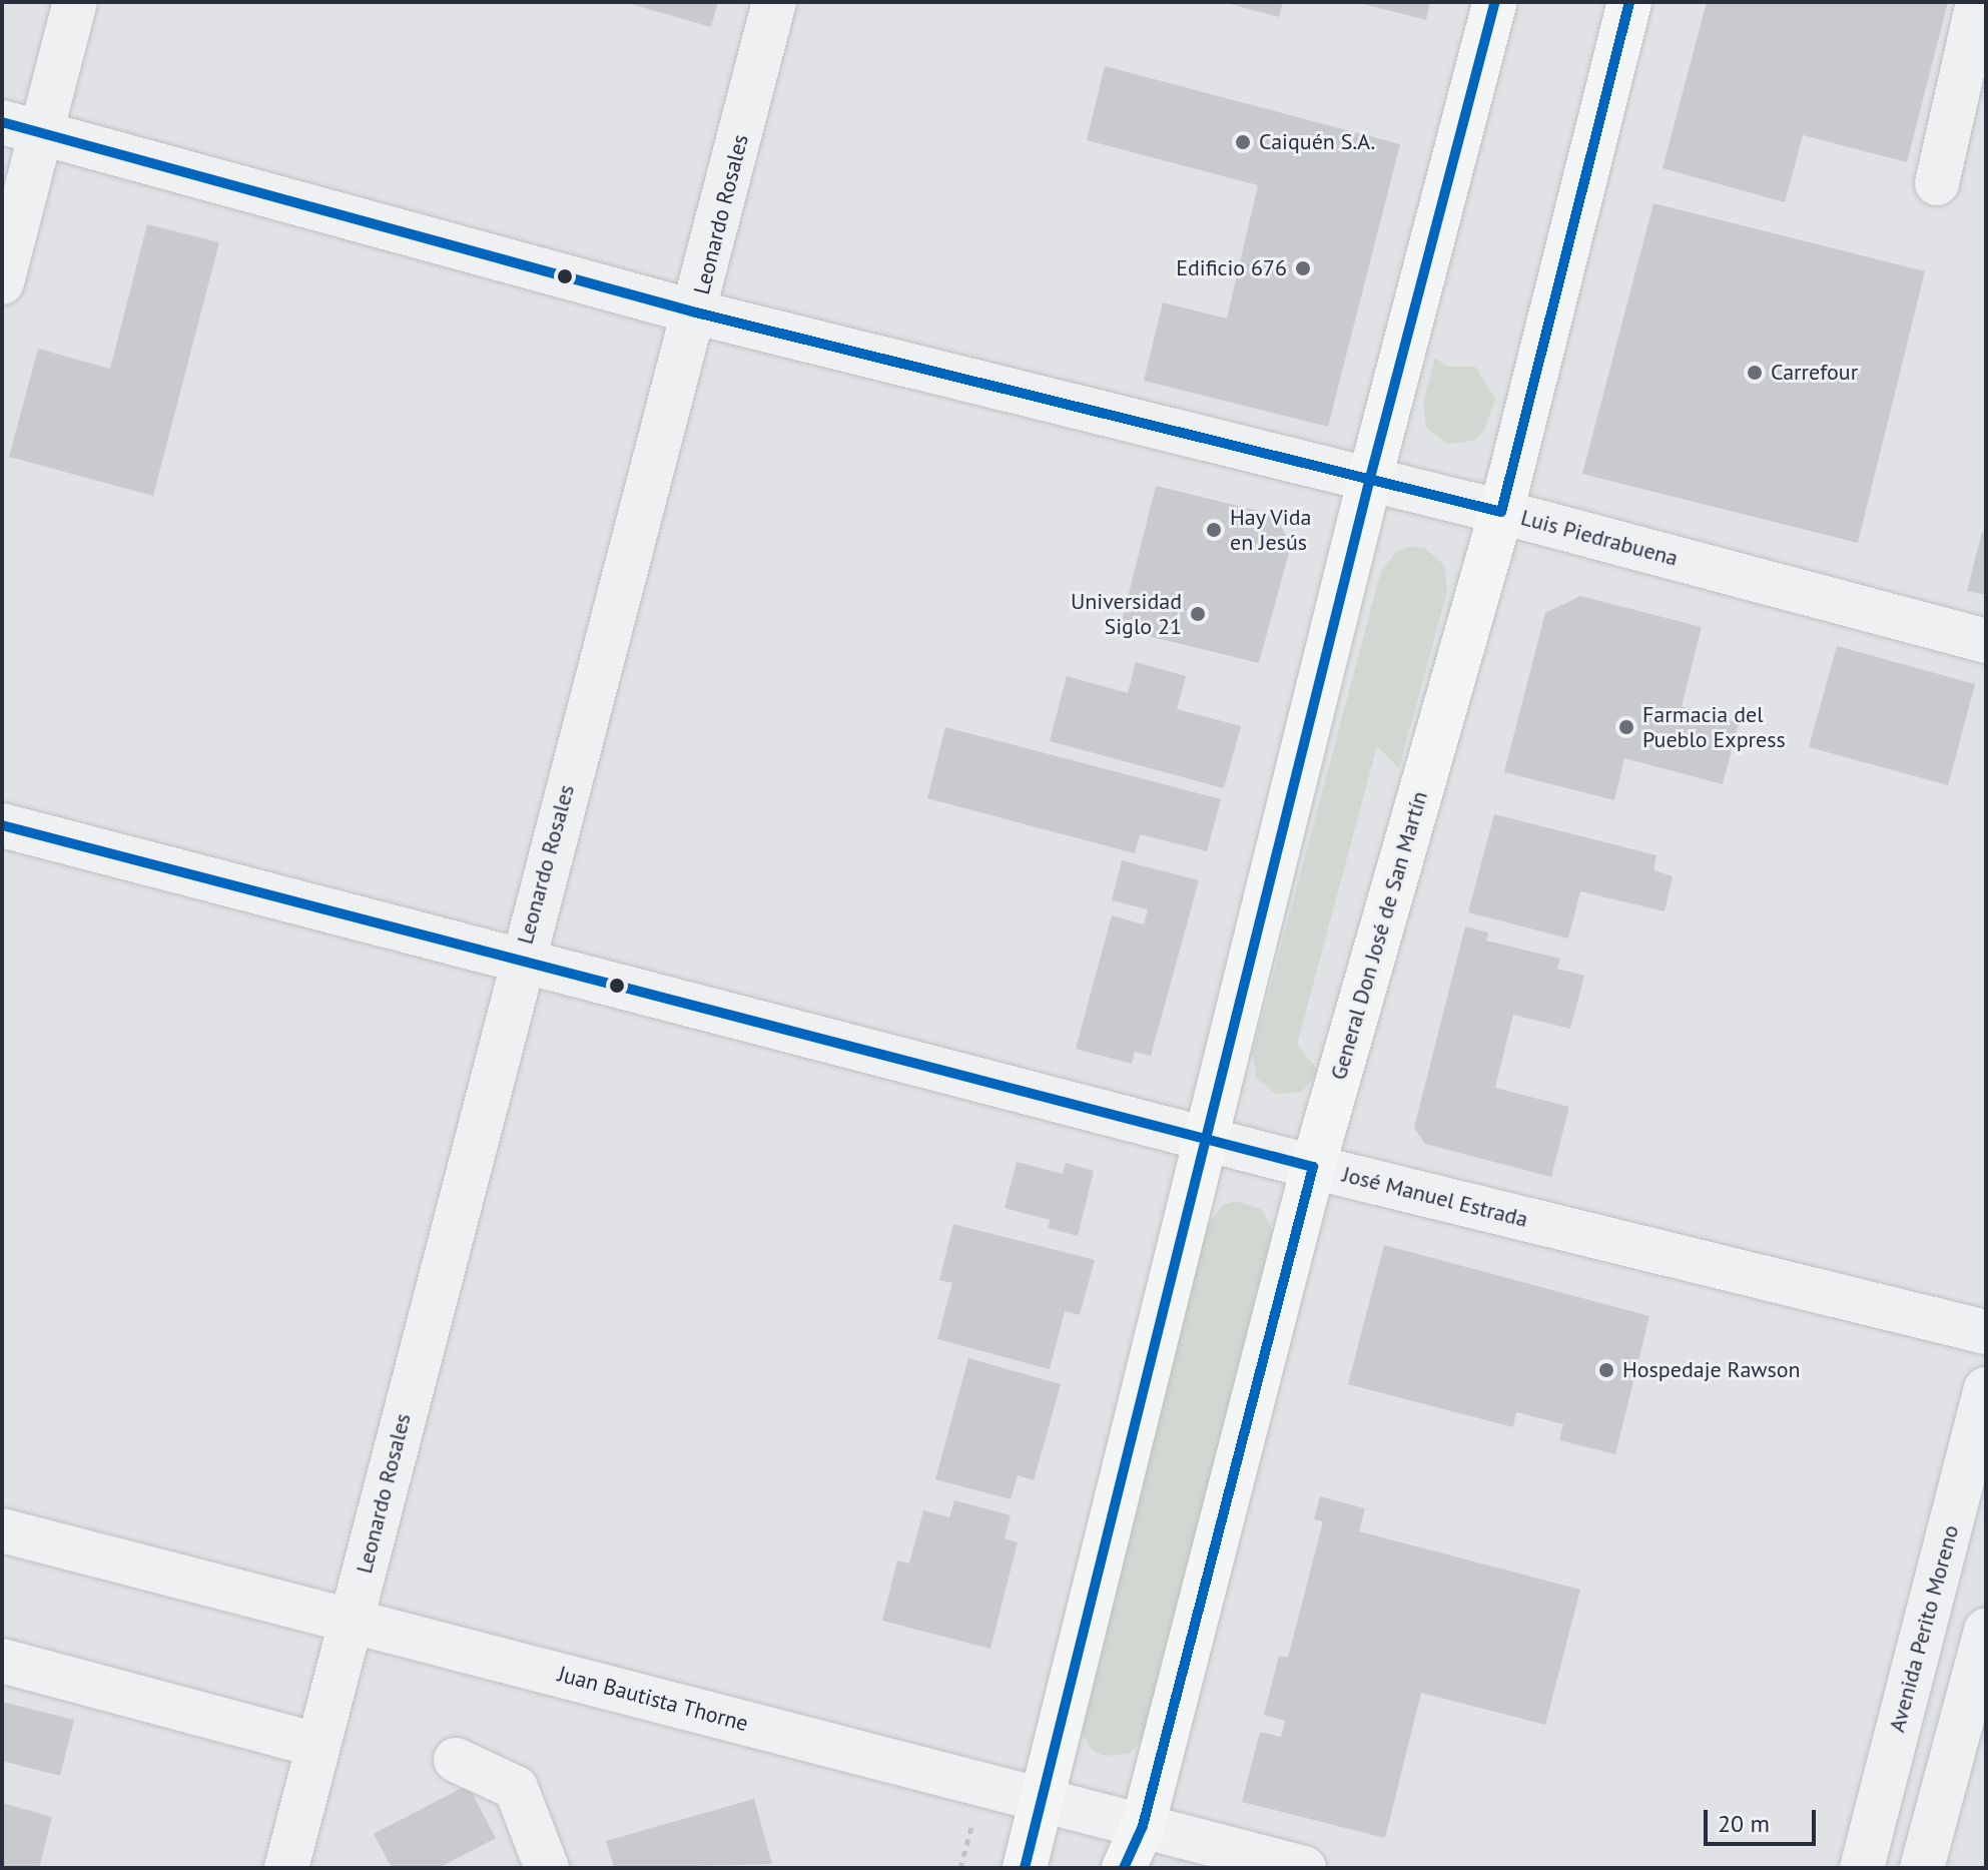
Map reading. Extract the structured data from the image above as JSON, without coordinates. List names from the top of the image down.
{
  "streets": {
    "main road": ["General Don José de San Martín"],
    "street": [
      "Leonardo Rosales",
      "Luis Piedrabuena",
      "José Manuel Estrada",
      "Avenida Perito Moreno",
      "Juan Bautista Thorne"
    ]
  },
  "crossings": [
    ["Leonardo Rosales", "Luis Piedrabuena"],
    ["Leonardo Rosales", "José Manuel Estrada"],
    ["Leonardo Rosales", "Juan Bautista Thorne"],
    ["Luis Piedrabuena", "General Don José de San Martín"],
    ["General Don José de San Martín", "José Manuel Estrada"],
    ["General Don José de San Martín", "Juan Bautista Thorne"]
  ],
  "places": [
    "Caiquén S.A.",
    "Edificio 676",
    "Carrefour",
    "Hay Vida en Jesús",
    "Universidad Siglo 21",
    "Farmacia del Pueblo Express",
    "Hospedaje Rawson"
  ],
  "scale_bar": "20 m"
}
